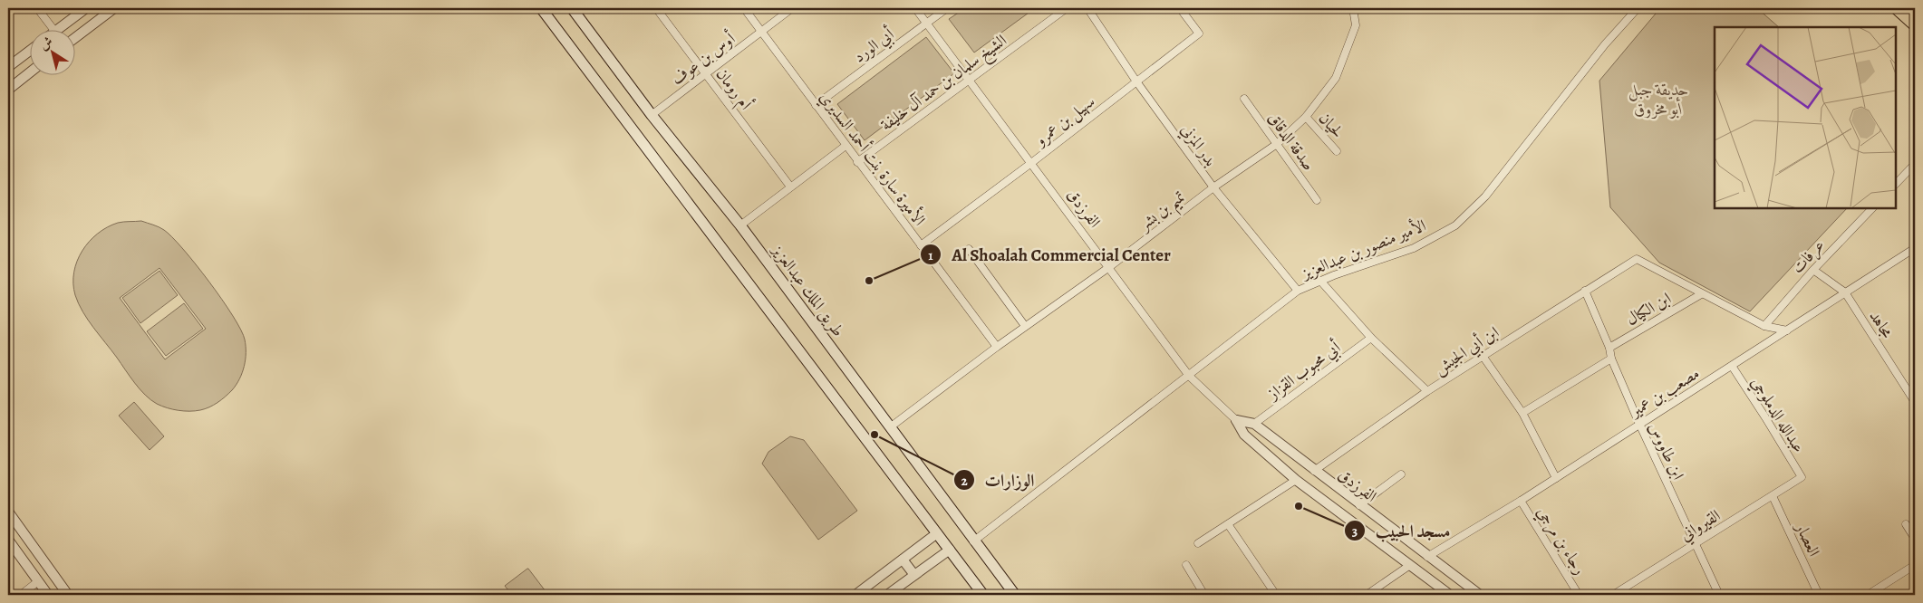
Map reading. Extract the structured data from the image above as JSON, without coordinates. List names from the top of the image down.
{
  "streets": {
    "main road": ["طريق الملك عبدالعزيز"],
    "street": [
      "أبي الورد",
      "أوس بن عوف",
      "الشيخ سلمان بن حمد آل خليفة",
      "أم رومان",
      "سهيل بن عمرو",
      "لحيان",
      "صدقة الدقاق",
      "بدر المزني",
      "الأميرة سارة بنت أحمد السديري",
      "الفرزدق",
      "تميم بن بشر",
      "الأمير منصور بن عبدالعزيز",
      "عرفات",
      "ابن الكيال",
      "مجاهد",
      "ابن أبي الجيش",
      "أبي محبوب القزاز",
      "مصعب بن عمير",
      "عبدالله الدملوجي",
      "ابن طاووس",
      "القيرواني",
      "العصار",
      "رجاء بن مرجي"
    ]
  },
  "crossings": [
    ["أبي الورد", "الأميرة سارة بنت أحمد السديري"],
    ["أبي الورد", "الفرزدق"],
    ["أوس بن عوف", "أم رومان"],
    ["أوس بن عوف", "الأميرة سارة بنت أحمد السديري"],
    ["أوس بن عوف", "طريق الملك عبدالعزيز"],
    ["الشيخ سلمان بن حمد آل خليفة", "الأميرة سارة بنت أحمد السديري"],
    ["الشيخ سلمان بن حمد آل خليفة", "الفرزدق"],
    ["سهيل بن عمرو", "بدر المزني"],
    ["سهيل بن عمرو", "الأميرة سارة بنت أحمد السديري"],
    ["سهيل بن عمرو", "الفرزدق"],
    ["لحيان", "تميم بن بشر"],
    ["صدقة الدقاق", "تميم بن بشر"],
    ["بدر المزني", "تميم بن بشر"],
    ["بدر المزني", "الأمير منصور بن عبدالعزيز"],
    ["الأميرة سارة بنت أحمد السديري", "تميم بن بشر"],
    ["الفرزدق", "تميم بن بشر"],
    ["الفرزدق", "الأمير منصور بن عبدالعزيز"],
    ["الفرزدق", "ابن أبي الجيش"],
    ["الفرزدق", "أبي محبوب القزاز"],
    ["الفرزدق", "مصعب بن عمير"],
    ["تميم بن بشر", "طريق الملك عبدالعزيز"],
    ["الأمير منصور بن عبدالعزيز", "طريق الملك عبدالعزيز"],
    ["عرفات", "مجاهد"],
    ["ابن الكيال", "ابن أبي الجيش"],
    ["ابن الكيال", "ابن طاووس"],
    ["مجاهد", "مصعب بن عمير"],
    ["ابن أبي الجيش", "ابن طاووس"],
    ["مصعب بن عمير", "عبدالله الدملوجي"],
    ["مصعب بن عمير", "ابن طاووس"],
    ["مصعب بن عمير", "رجاء بن مرجي"],
    ["عبدالله الدملوجي", "القيرواني"],
    ["ابن طاووس", "القيرواني"],
    ["القيرواني", "العصار"]
  ],
  "parks": ["حديقة جبل أبو مخروق"],
  "places": ["Al Shoalah Commercial Center", "الوزارات", "مسجد الحبيب"],
  "north": "top left"
}
